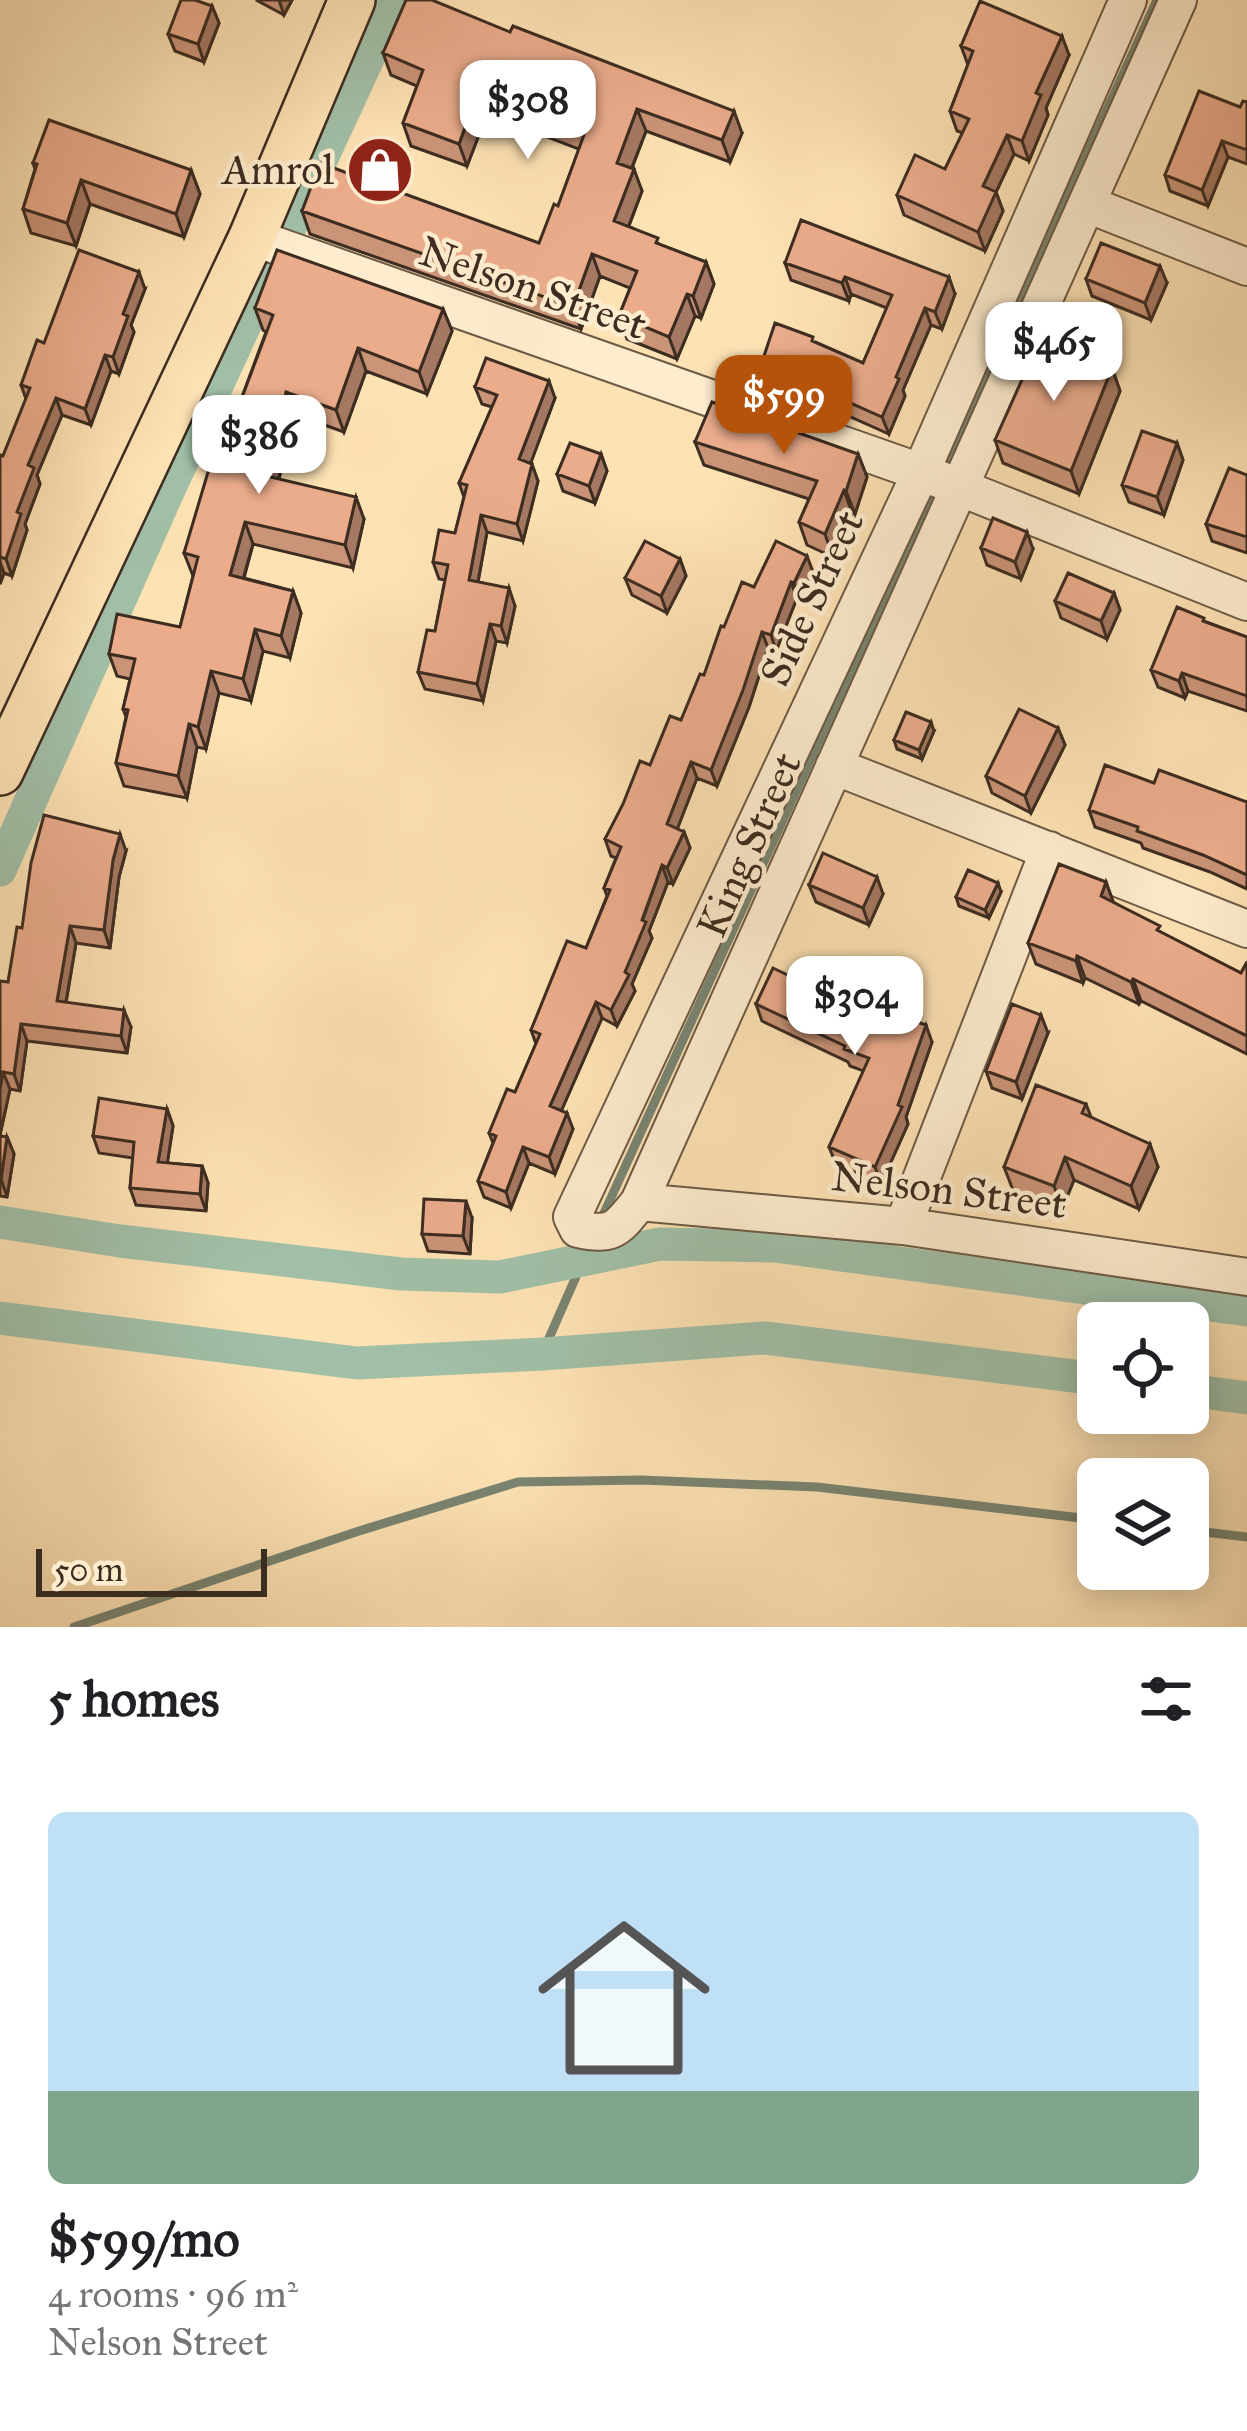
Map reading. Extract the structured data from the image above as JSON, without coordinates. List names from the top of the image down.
{
  "streets": {
    "street": ["Nelson Street", "Side Street", "King Street"]
  },
  "crossings": [
    ["Nelson Street", "Side Street"],
    ["Nelson Street", "King Street"],
    ["Side Street", "King Street"]
  ],
  "places": {
    "shop": ["Amrol"]
  },
  "scale_bar": "50 m",
  "page": {
    "price": [
      "$308",
      "$465",
      "$599",
      "$386",
      "$304"
    ],
    "scale": "50 m",
    "heading": "5 homes",
    "list": [
      {
        "name": "$599/mo",
        "note": "4 rooms · 96 m² · Nelson Street"
      }
    ]
  }
}
